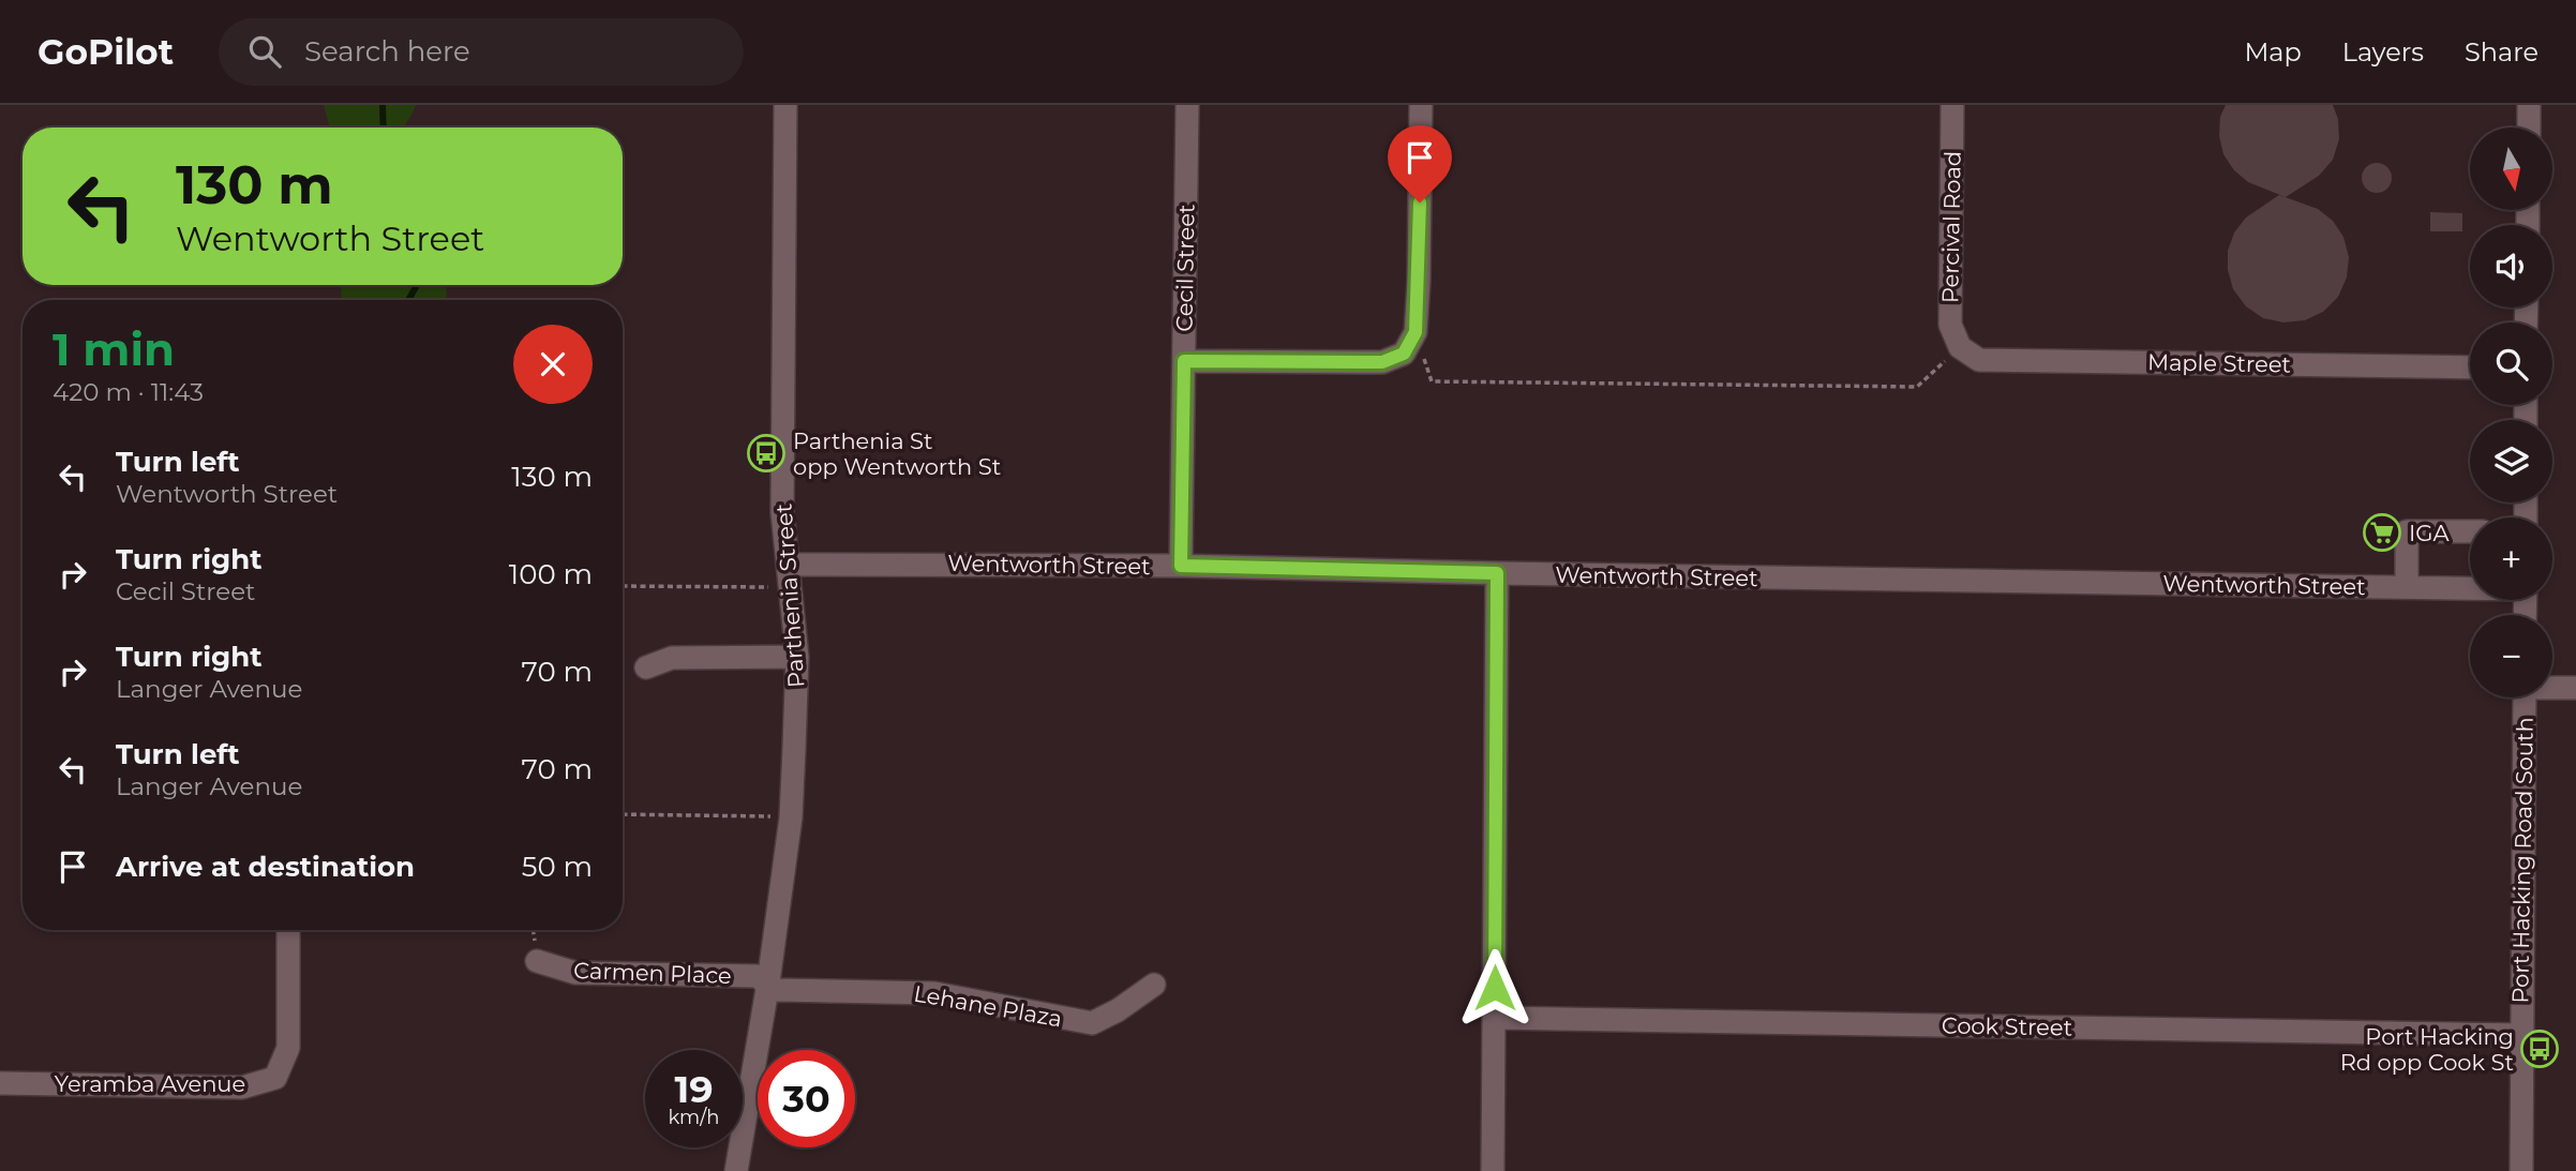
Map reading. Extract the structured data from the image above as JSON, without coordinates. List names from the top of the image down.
{
  "streets": {
    "street": [
      "Percival Road",
      "Cecil Street",
      "Maple Street",
      "Wentworth Street",
      "Parthenia Street",
      "Port Hacking Road South",
      "Carmen Place",
      "Lehane Plaza",
      "Cook Street",
      "Yeramba Avenue"
    ]
  },
  "crossings": [
    ["Percival Road", "Maple Street"],
    ["Cecil Street", "Wentworth Street"],
    ["Wentworth Street", "Parthenia Street"],
    ["Parthenia Street", "Carmen Place"],
    ["Parthenia Street", "Lehane Plaza"],
    ["Port Hacking Road South", "Cook Street"],
    ["Carmen Place", "Lehane Plaza"]
  ],
  "places": {
    "bus stop": ["Parthenia St opp Wentworth St", "Port Hacking Rd opp Cook St"],
    "supermarket": ["IGA"]
  },
  "north": "bottom",
  "page": {
    "header": "GoPilot",
    "search": "Search here",
    "nav": ["Map", "Layers", "Share"],
    "map_buttons": ["+", "−"],
    "turn": ["130 m", "Wentworth Street"],
    "heading": ["1 min", "420 m · 11:43"],
    "list": [
      {
        "name": "Turn left",
        "note": "Wentworth Street",
        "value": "130 m"
      },
      {
        "name": "Turn right",
        "note": "Cecil Street",
        "value": "100 m"
      },
      {
        "name": "Turn right",
        "note": "Langer Avenue",
        "value": "70 m"
      },
      {
        "name": "Turn left",
        "note": "Langer Avenue",
        "value": "70 m"
      },
      {
        "name": "Arrive at destination",
        "value": "50 m"
      }
    ],
    "speed": "19 km/h",
    "limit": "30"
  }
}
